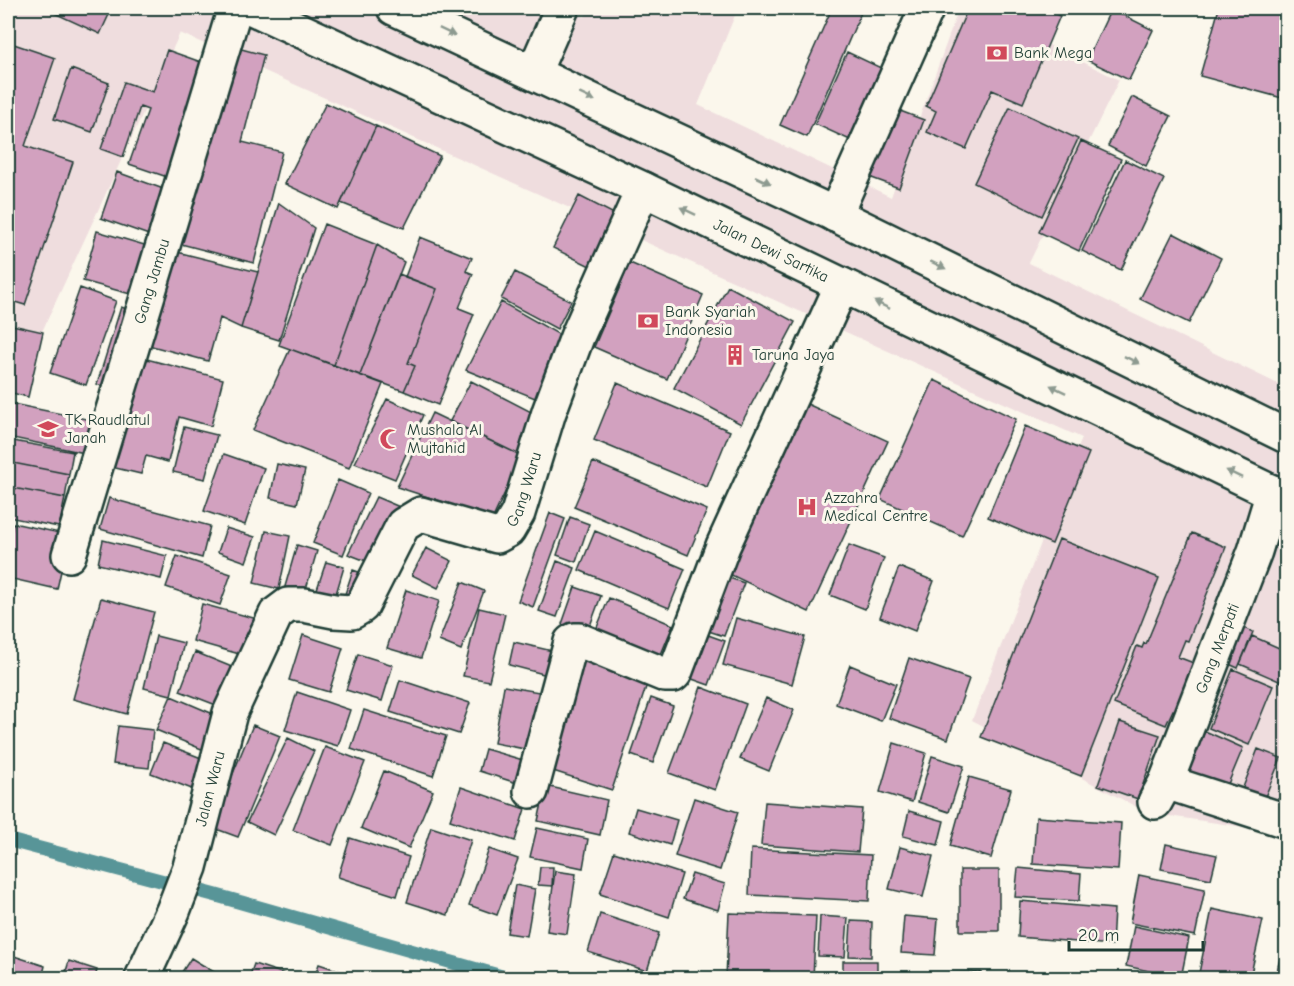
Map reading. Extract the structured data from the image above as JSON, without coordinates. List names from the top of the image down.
{
  "streets": {
    "street": [
      "Jalan Dewi Sartika",
      "Gang Jambu",
      "Gang Waru",
      "Gang Merpati",
      "Jalan Waru"
    ]
  },
  "crossings": [
    ["Jalan Dewi Sartika", "Gang Waru"],
    ["Jalan Dewi Sartika", "Gang Merpati"],
    ["Gang Waru", "Jalan Waru"]
  ],
  "places": {
    "bank": ["Bank Mega", "Bank Syariah Indonesia"],
    "building": ["Taruna Jaya"],
    "school or university": ["TK Raudlatul Janah"],
    "mosque": ["Mushala Al Mujtahid"],
    "hospital": ["Azzahra Medical Centre"]
  },
  "scale_bar": "20 m"
}
